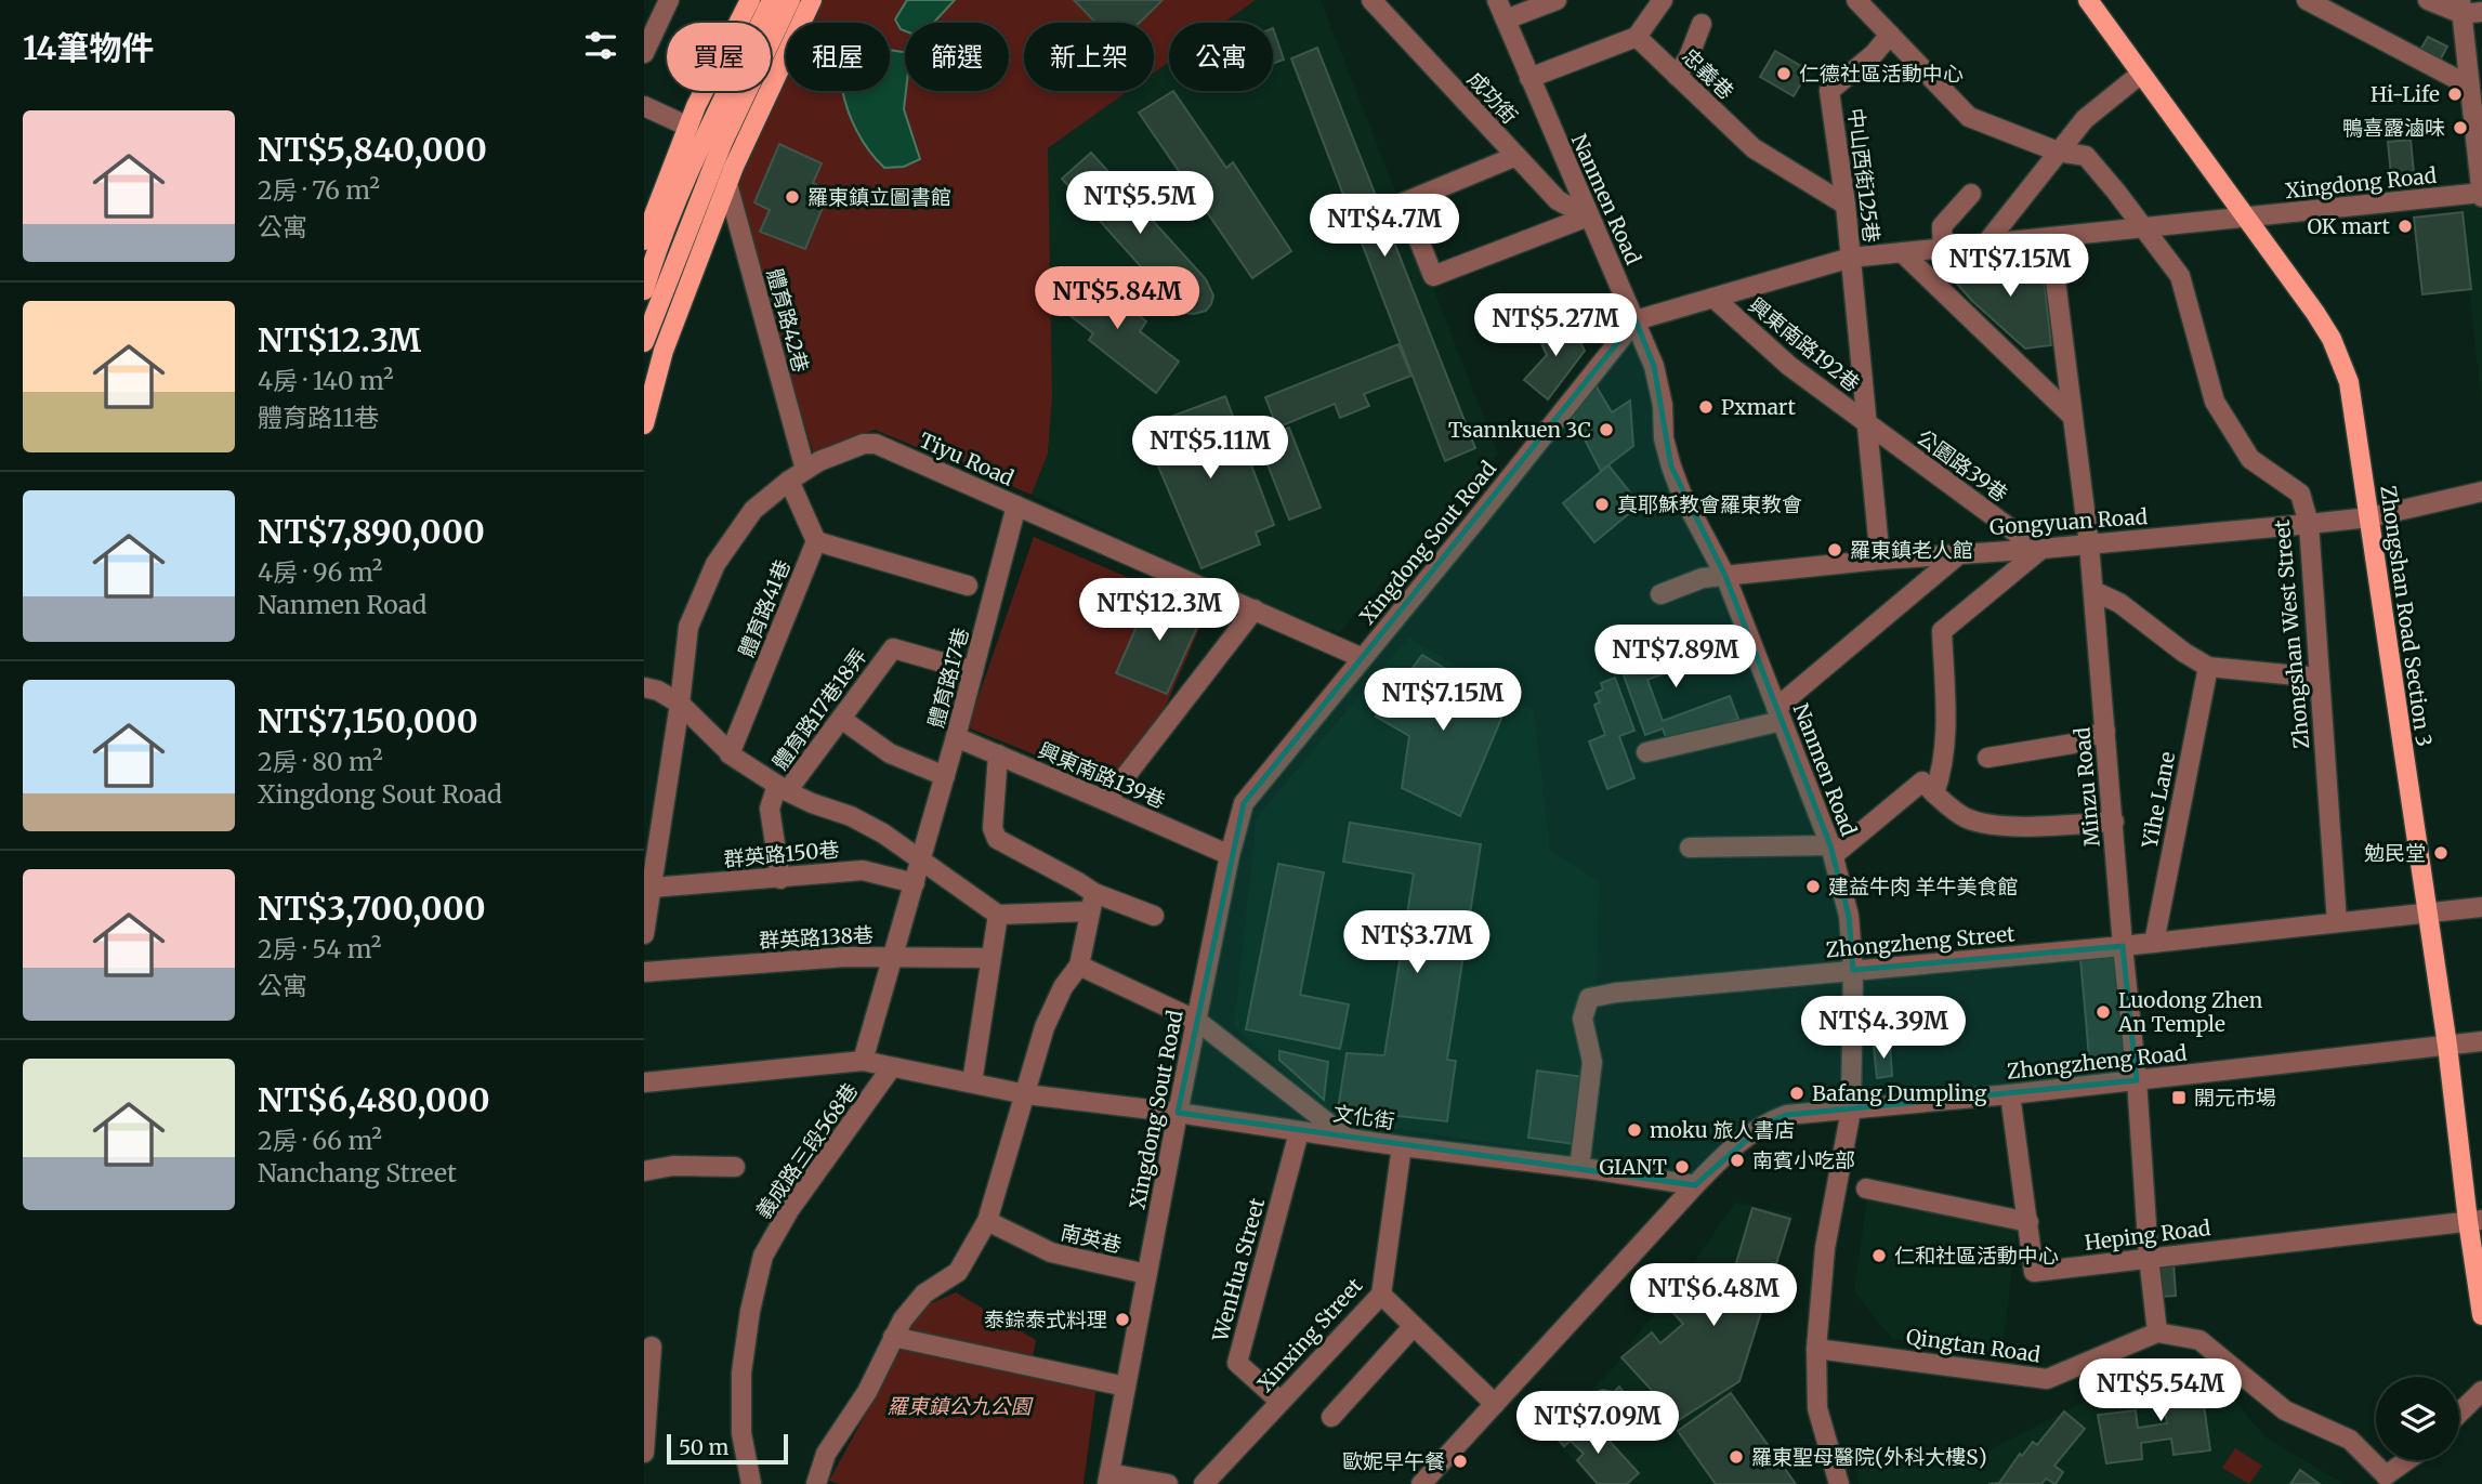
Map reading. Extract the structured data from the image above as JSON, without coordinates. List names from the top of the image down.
{
  "streets": {
    "main road": ["Zhongshan Road Section 3"],
    "street": [
      "忠義巷",
      "成功街",
      "中山西街125巷",
      "Xingdong Road",
      "Nanmen Road",
      "體育路42巷",
      "興東南路192巷",
      "Tiyu Road",
      "公園路39巷",
      "Gongyuan Road",
      "Xingdong Sout Road",
      "體育路41巷",
      "Zhongshan West Street",
      "體育路17巷",
      "體育路17巷18弄",
      "興東南路139巷",
      "Minzu Road",
      "Yihe Lane",
      "群英路150巷",
      "群英路138巷",
      "Zhongzheng Street",
      "Zhongzheng Road",
      "文化街",
      "義成路三段568巷",
      "Heping Road",
      "南英巷",
      "WenHua Street",
      "Xinxing Street",
      "Qingtan Road"
    ]
  },
  "crossings": [
    ["忠義巷", "中山西街125巷"],
    ["成功街", "Nanmen Road"],
    ["中山西街125巷", "興東南路192巷"],
    ["中山西街125巷", "公園路39巷"],
    ["中山西街125巷", "Gongyuan Road"],
    ["中山西街125巷", "Zhongshan West Street"],
    ["Xingdong Road", "Zhongshan Road Section 3"],
    ["Nanmen Road", "Gongyuan Road"],
    ["Nanmen Road", "Xingdong Sout Road"],
    ["Nanmen Road", "Zhongzheng Street"],
    ["Nanmen Road", "Zhongzheng Road"],
    ["Nanmen Road", "Qingtan Road"],
    ["體育路42巷", "Tiyu Road"],
    ["興東南路192巷", "公園路39巷"],
    ["Tiyu Road", "Xingdong Sout Road"],
    ["Tiyu Road", "體育路17巷"],
    ["Tiyu Road", "群英路150巷"],
    ["公園路39巷", "Gongyuan Road"],
    ["Gongyuan Road", "Zhongshan Road Section 3"],
    ["Gongyuan Road", "Zhongshan West Street"],
    ["Gongyuan Road", "Minzu Road"],
    ["Xingdong Sout Road", "興東南路139巷"],
    ["Xingdong Sout Road", "文化街"],
    ["Xingdong Sout Road", "南英巷"],
    ["Zhongshan Road Section 3", "Zhongzheng Street"],
    ["Zhongshan Road Section 3", "Zhongzheng Road"],
    ["Zhongshan Road Section 3", "Heping Road"],
    ["Zhongshan West Street", "Zhongzheng Street"],
    ["體育路17巷", "體育路17巷18弄"],
    ["體育路17巷", "興東南路139巷"],
    ["體育路17巷", "群英路150巷"],
    ["體育路17巷", "群英路138巷"],
    ["體育路17巷", "文化街"],
    ["Minzu Road", "Zhongzheng Street"],
    ["Minzu Road", "Zhongzheng Road"],
    ["Minzu Road", "Heping Road"],
    ["Minzu Road", "Qingtan Road"],
    ["Yihe Lane", "Zhongzheng Street"],
    ["Zhongzheng Street", "文化街"],
    ["Zhongzheng Road", "文化街"],
    ["文化街", "義成路三段568巷"],
    ["文化街", "WenHua Street"],
    ["文化街", "Xinxing Street"],
    ["WenHua Street", "Xinxing Street"]
  ],
  "parks": ["羅東鎮公九公園"],
  "places": {
    "other": [
      "仁德社區活動中心",
      "Hi-Life",
      "鴨喜露滷味",
      "羅東鎮立圖書館",
      "OK mart",
      "Pxmart",
      "Tsannkuen 3C",
      "真耶穌教會羅東教會",
      "羅東鎮老人館",
      "勉民堂",
      "建益牛肉 羊牛美食館",
      "Luodong Zhen An Temple",
      "Bafang Dumpling",
      "moku 旅人書店",
      "南賓小吃部",
      "GIANT",
      "仁和社區活動中心",
      "泰錝泰式料理",
      "羅東聖母醫院(外科大樓S)",
      "歐妮早午餐"
    ],
    "transit": ["開元市場"]
  },
  "scale_bar": "50 m",
  "page": {
    "heading": "14筆物件",
    "chip": [
      "買屋",
      "租屋",
      "篩選",
      "新上架",
      "公寓"
    ],
    "list": [
      {
        "name": "NT$5,840,000",
        "note": "2房 · 76 m² · 公寓"
      },
      {
        "name": "NT$12.3M",
        "note": "4房 · 140 m² · 體育路11巷"
      },
      {
        "name": "NT$7,890,000",
        "note": "4房 · 96 m² · Nanmen Road"
      },
      {
        "name": "NT$7,150,000",
        "note": "2房 · 80 m² · Xingdong Sout Road"
      },
      {
        "name": "NT$3,700,000",
        "note": "2房 · 54 m² · 公寓"
      },
      {
        "name": "NT$6,480,000",
        "note": "2房 · 66 m² · Nanchang Street"
      }
    ],
    "price": [
      "NT$5.5M",
      "NT$4.7M",
      "NT$7.15M",
      "NT$5.84M",
      "NT$5.27M",
      "NT$5.11M",
      "NT$12.3M",
      "NT$7.89M",
      "NT$7.15M",
      "NT$3.7M",
      "NT$4.39M",
      "NT$6.48M",
      "NT$5.54M",
      "NT$7.09M"
    ],
    "scale": "50 m"
  }
}
